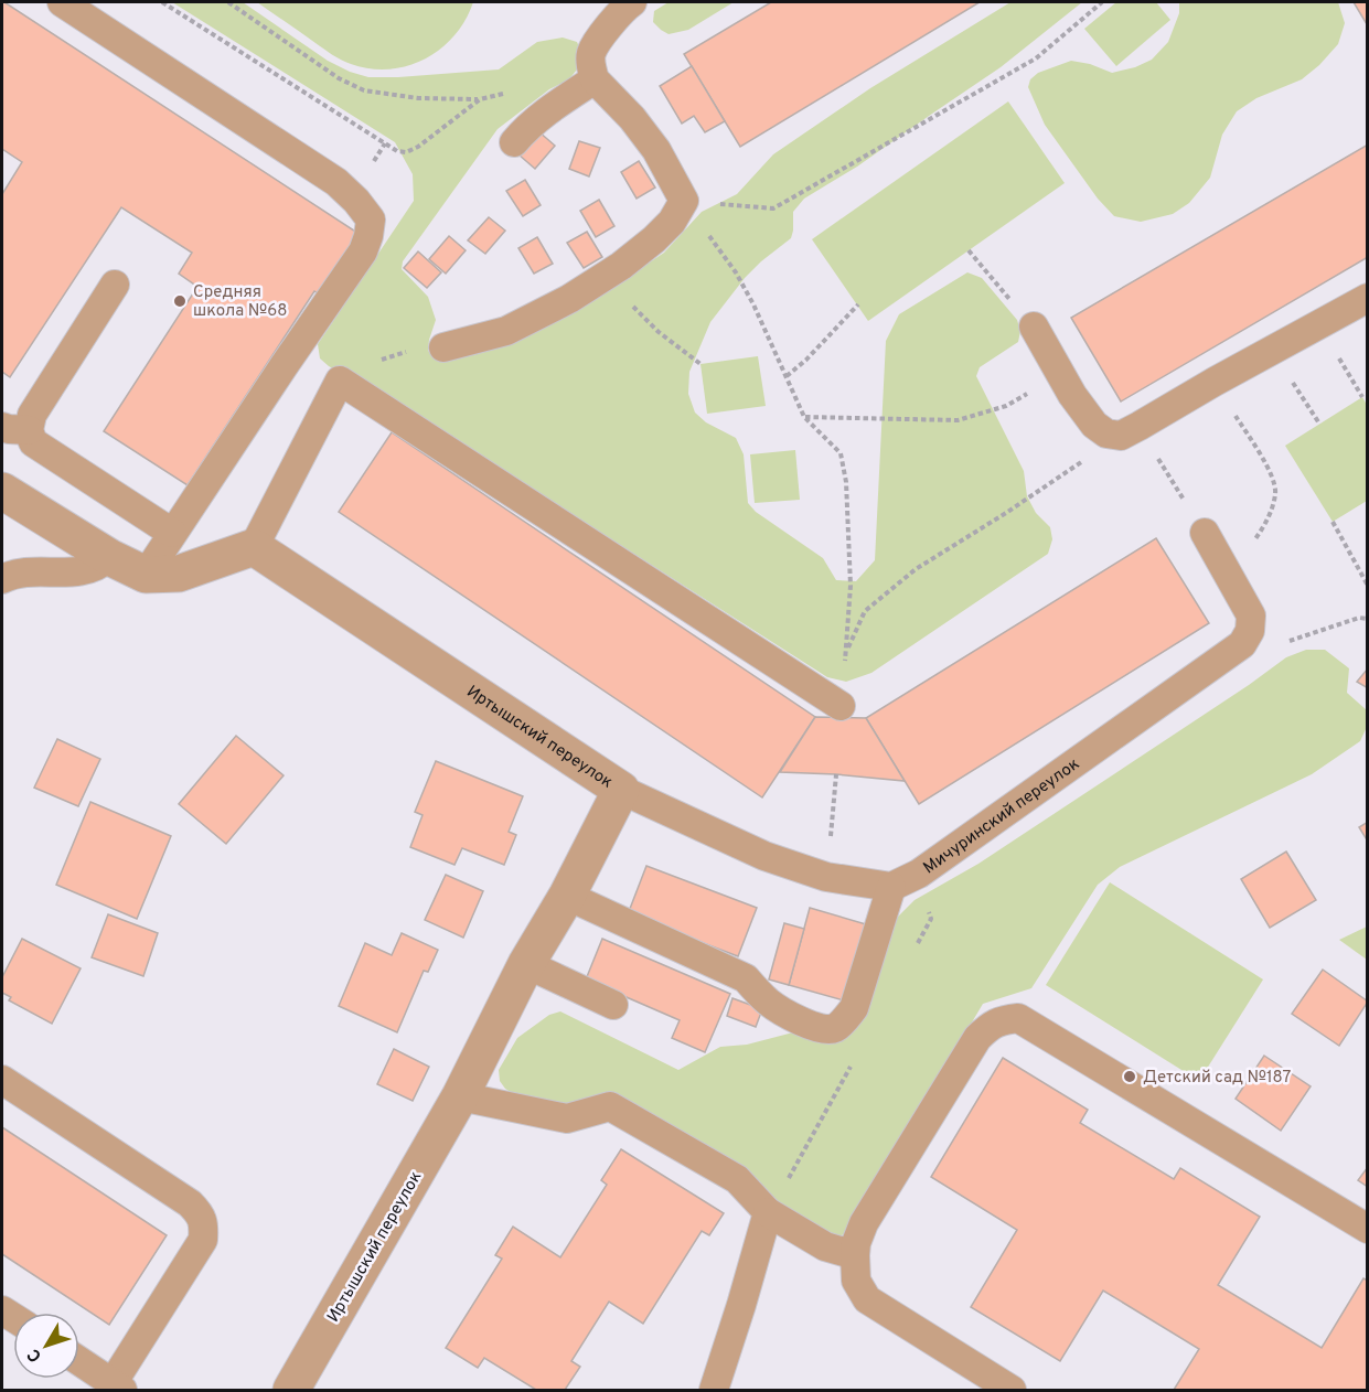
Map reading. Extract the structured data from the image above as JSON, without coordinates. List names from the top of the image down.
{
  "streets": {
    "street": ["Иртышский переулок"],
    "lane": ["Мичуринский переулок"]
  },
  "places": ["Средняя школа №68", "Детский сад №187"],
  "north": "bottom left"
}
